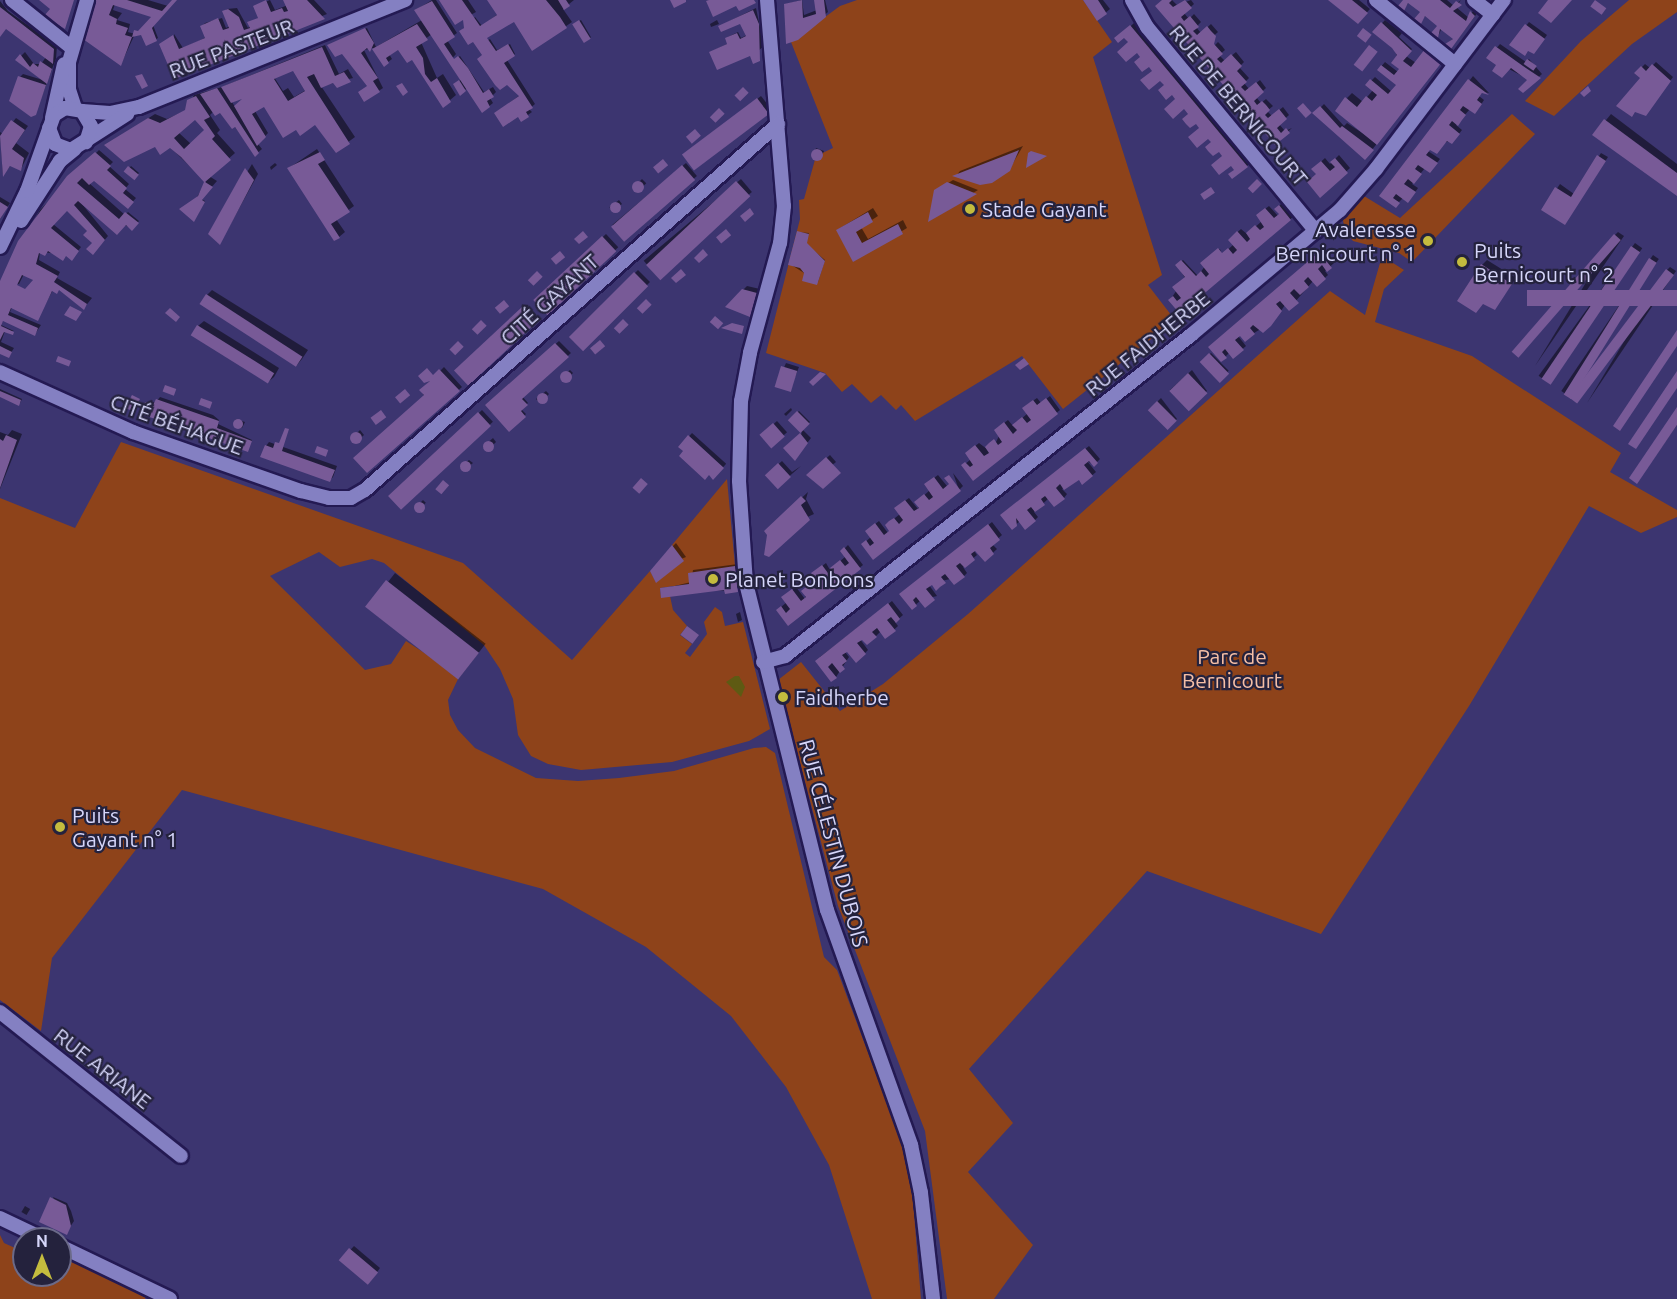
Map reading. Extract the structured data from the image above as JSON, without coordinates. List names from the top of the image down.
{
  "streets": {
    "street": [
      "RUE PASTEUR",
      "RUE DE BERNICOURT",
      "CITÉ GAYANT",
      "RUE FAIDHERBE",
      "CITÉ BÉHAGUE",
      "RUE CÉLESTIN DUBOIS",
      "RUE ARIANE"
    ]
  },
  "crossings": [
    ["RUE DE BERNICOURT", "RUE FAIDHERBE"],
    ["CITÉ GAYANT", "CITÉ BÉHAGUE"],
    ["CITÉ GAYANT", "RUE CÉLESTIN DUBOIS"],
    ["RUE FAIDHERBE", "RUE CÉLESTIN DUBOIS"]
  ],
  "parks": ["Parc de Bernicourt"],
  "places": [
    "Stade Gayant",
    "Avaleresse Bernicourt n° 1",
    "Puits Bernicourt n° 2",
    "Planet Bonbons",
    "Faidherbe",
    "Puits Gayant n° 1"
  ],
  "north": "top"
}
